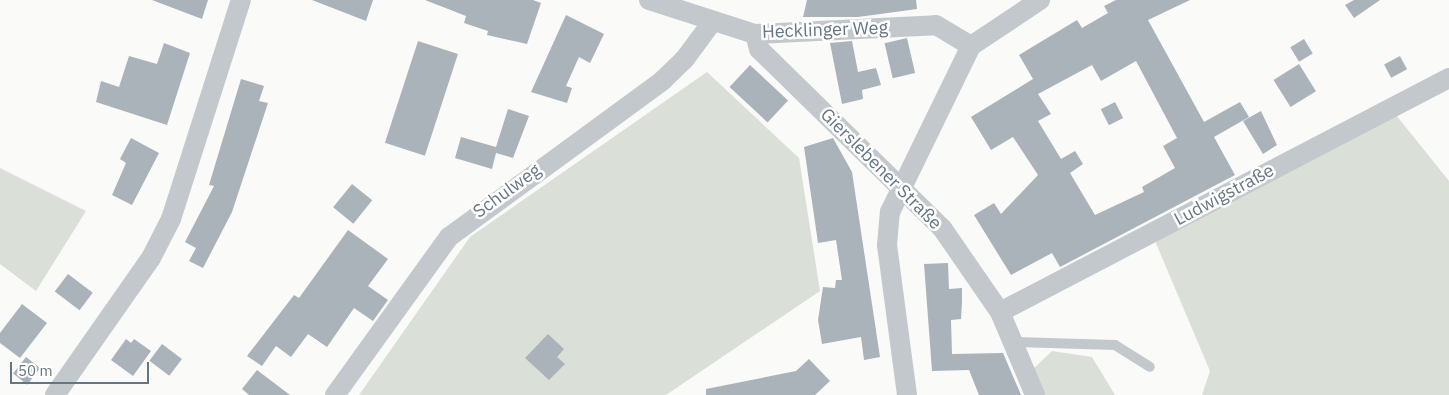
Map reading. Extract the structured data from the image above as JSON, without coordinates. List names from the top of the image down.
{
  "streets": {
    "street": [
      "Hecklinger Weg",
      "Gierslebener Straße",
      "Schulweg",
      "Ludwigstraße"
    ]
  },
  "crossings": [
    ["Hecklinger Weg", "Gierslebener Straße"],
    ["Hecklinger Weg", "Schulweg"],
    ["Gierslebener Straße", "Ludwigstraße"]
  ],
  "scale_bar": "50 m"
}
